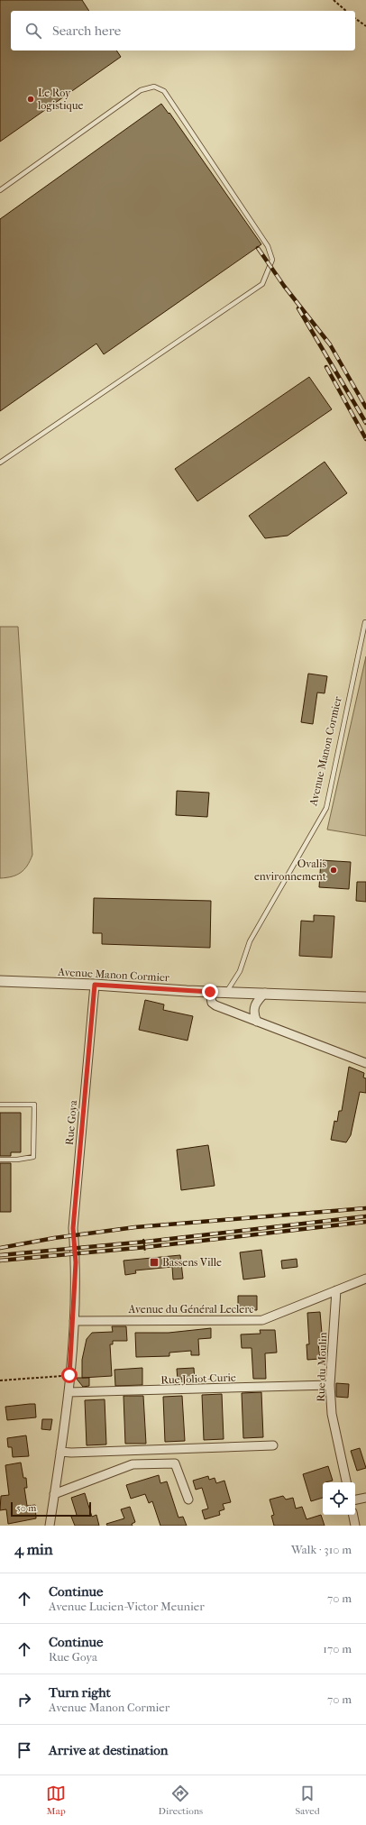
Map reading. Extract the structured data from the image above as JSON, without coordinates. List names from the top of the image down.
{
  "streets": {
    "street": [
      "Avenue Manon Cormier",
      "Rue Goya",
      "Avenue du Général Leclerc",
      "Rue du Moulin",
      "Rue Joliot-Curie"
    ]
  },
  "crossings": [
    ["Avenue Manon Cormier", "Rue Goya"],
    ["Rue Goya", "Avenue du Général Leclerc"],
    ["Rue Goya", "Rue Joliot-Curie"],
    ["Avenue du Général Leclerc", "Rue du Moulin"],
    ["Rue du Moulin", "Rue Joliot-Curie"]
  ],
  "places": {
    "other": ["Le Roy logistique", "Ovalis environnement"],
    "transit": ["Bassens Ville"]
  },
  "scale_bar": "50 m",
  "page": {
    "search": "Search here",
    "scale": "50 m",
    "heading": ["4 min", "Walk · 310 m"],
    "list": [
      ["Continue", "Avenue Lucien-Victor Meunier", "70 m"],
      ["Continue", "Rue Goya", "170 m"],
      ["Turn right", "Avenue Manon Cormier", "70 m"],
      "Arrive at destination"
    ],
    "nav": ["Map", "Directions", "Saved"]
  }
}
